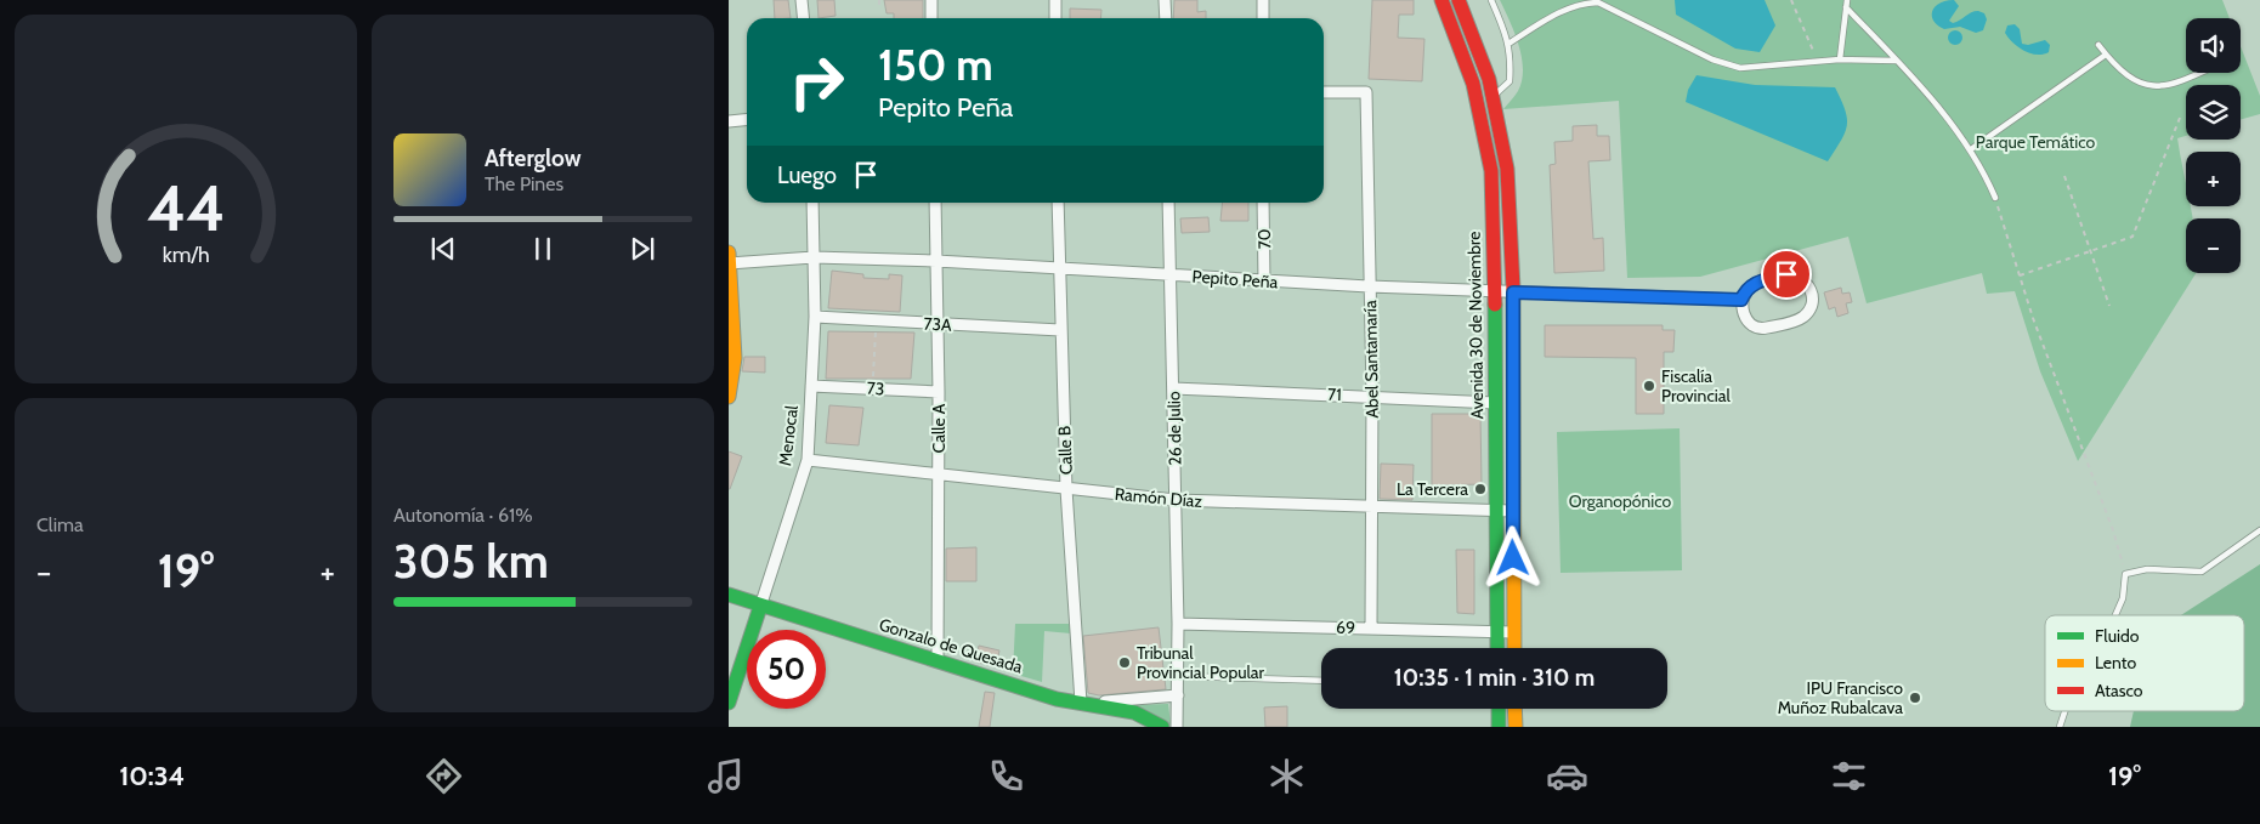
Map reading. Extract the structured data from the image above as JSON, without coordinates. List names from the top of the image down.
{
  "streets": {
    "main road": ["Avenida 30 de Noviembre", "Menocal", "Gonzalo de Quesada"],
    "street": [
      "70",
      "Pepito Peña",
      "73A",
      "Abel Santamaría",
      "73",
      "71",
      "Calle A",
      "26 de Julio",
      "Calle B",
      "Ramón Díaz",
      "69"
    ]
  },
  "crossings": [
    ["70", "Pepito Peña"],
    ["Pepito Peña", "Avenida 30 de Noviembre"],
    ["Pepito Peña", "Abel Santamaría"],
    ["Pepito Peña", "Calle A"],
    ["Pepito Peña", "26 de Julio"],
    ["Pepito Peña", "Menocal"],
    ["Pepito Peña", "Calle B"],
    ["73A", "Calle A"],
    ["73A", "Menocal"],
    ["73A", "Calle B"],
    ["Avenida 30 de Noviembre", "71"],
    ["Avenida 30 de Noviembre", "Ramón Díaz"],
    ["Avenida 30 de Noviembre", "69"],
    ["Abel Santamaría", "71"],
    ["Abel Santamaría", "Ramón Díaz"],
    ["Abel Santamaría", "69"],
    ["73", "Calle A"],
    ["73", "Menocal"],
    ["71", "26 de Julio"],
    ["Calle A", "Ramón Díaz"],
    ["Calle A", "Gonzalo de Quesada"],
    ["26 de Julio", "Ramón Díaz"],
    ["26 de Julio", "69"],
    ["Menocal", "Ramón Díaz"],
    ["Menocal", "Gonzalo de Quesada"],
    ["Calle B", "Ramón Díaz"],
    ["Calle B", "Gonzalo de Quesada"]
  ],
  "parks": ["Parque Temático", "Organopónico"],
  "places": [
    "Fiscalía Provincial",
    "La Tercera",
    "Tribunal Provincial Popular",
    "IPU Francisco Muñoz Rubalcava"
  ],
  "legend": ["Fluido", "Lento", "Atasco"],
  "page": {
    "map_buttons": ["+", "−"],
    "turn": ["150 m", "Pepito Peña"],
    "song": ["Afterglow", "The Pines"],
    "then": "Luego",
    "tile": [
      "Clima",
      ["Autonomía · 61%", "305 km"]
    ],
    "heat": ["−", "19°", "+"],
    "limit": "50",
    "trip": "10:35 · 1 min · 310 m",
    "tabs": ["10:34", "19°"],
    "gauge": ["44", "km/h"]
  }
}
